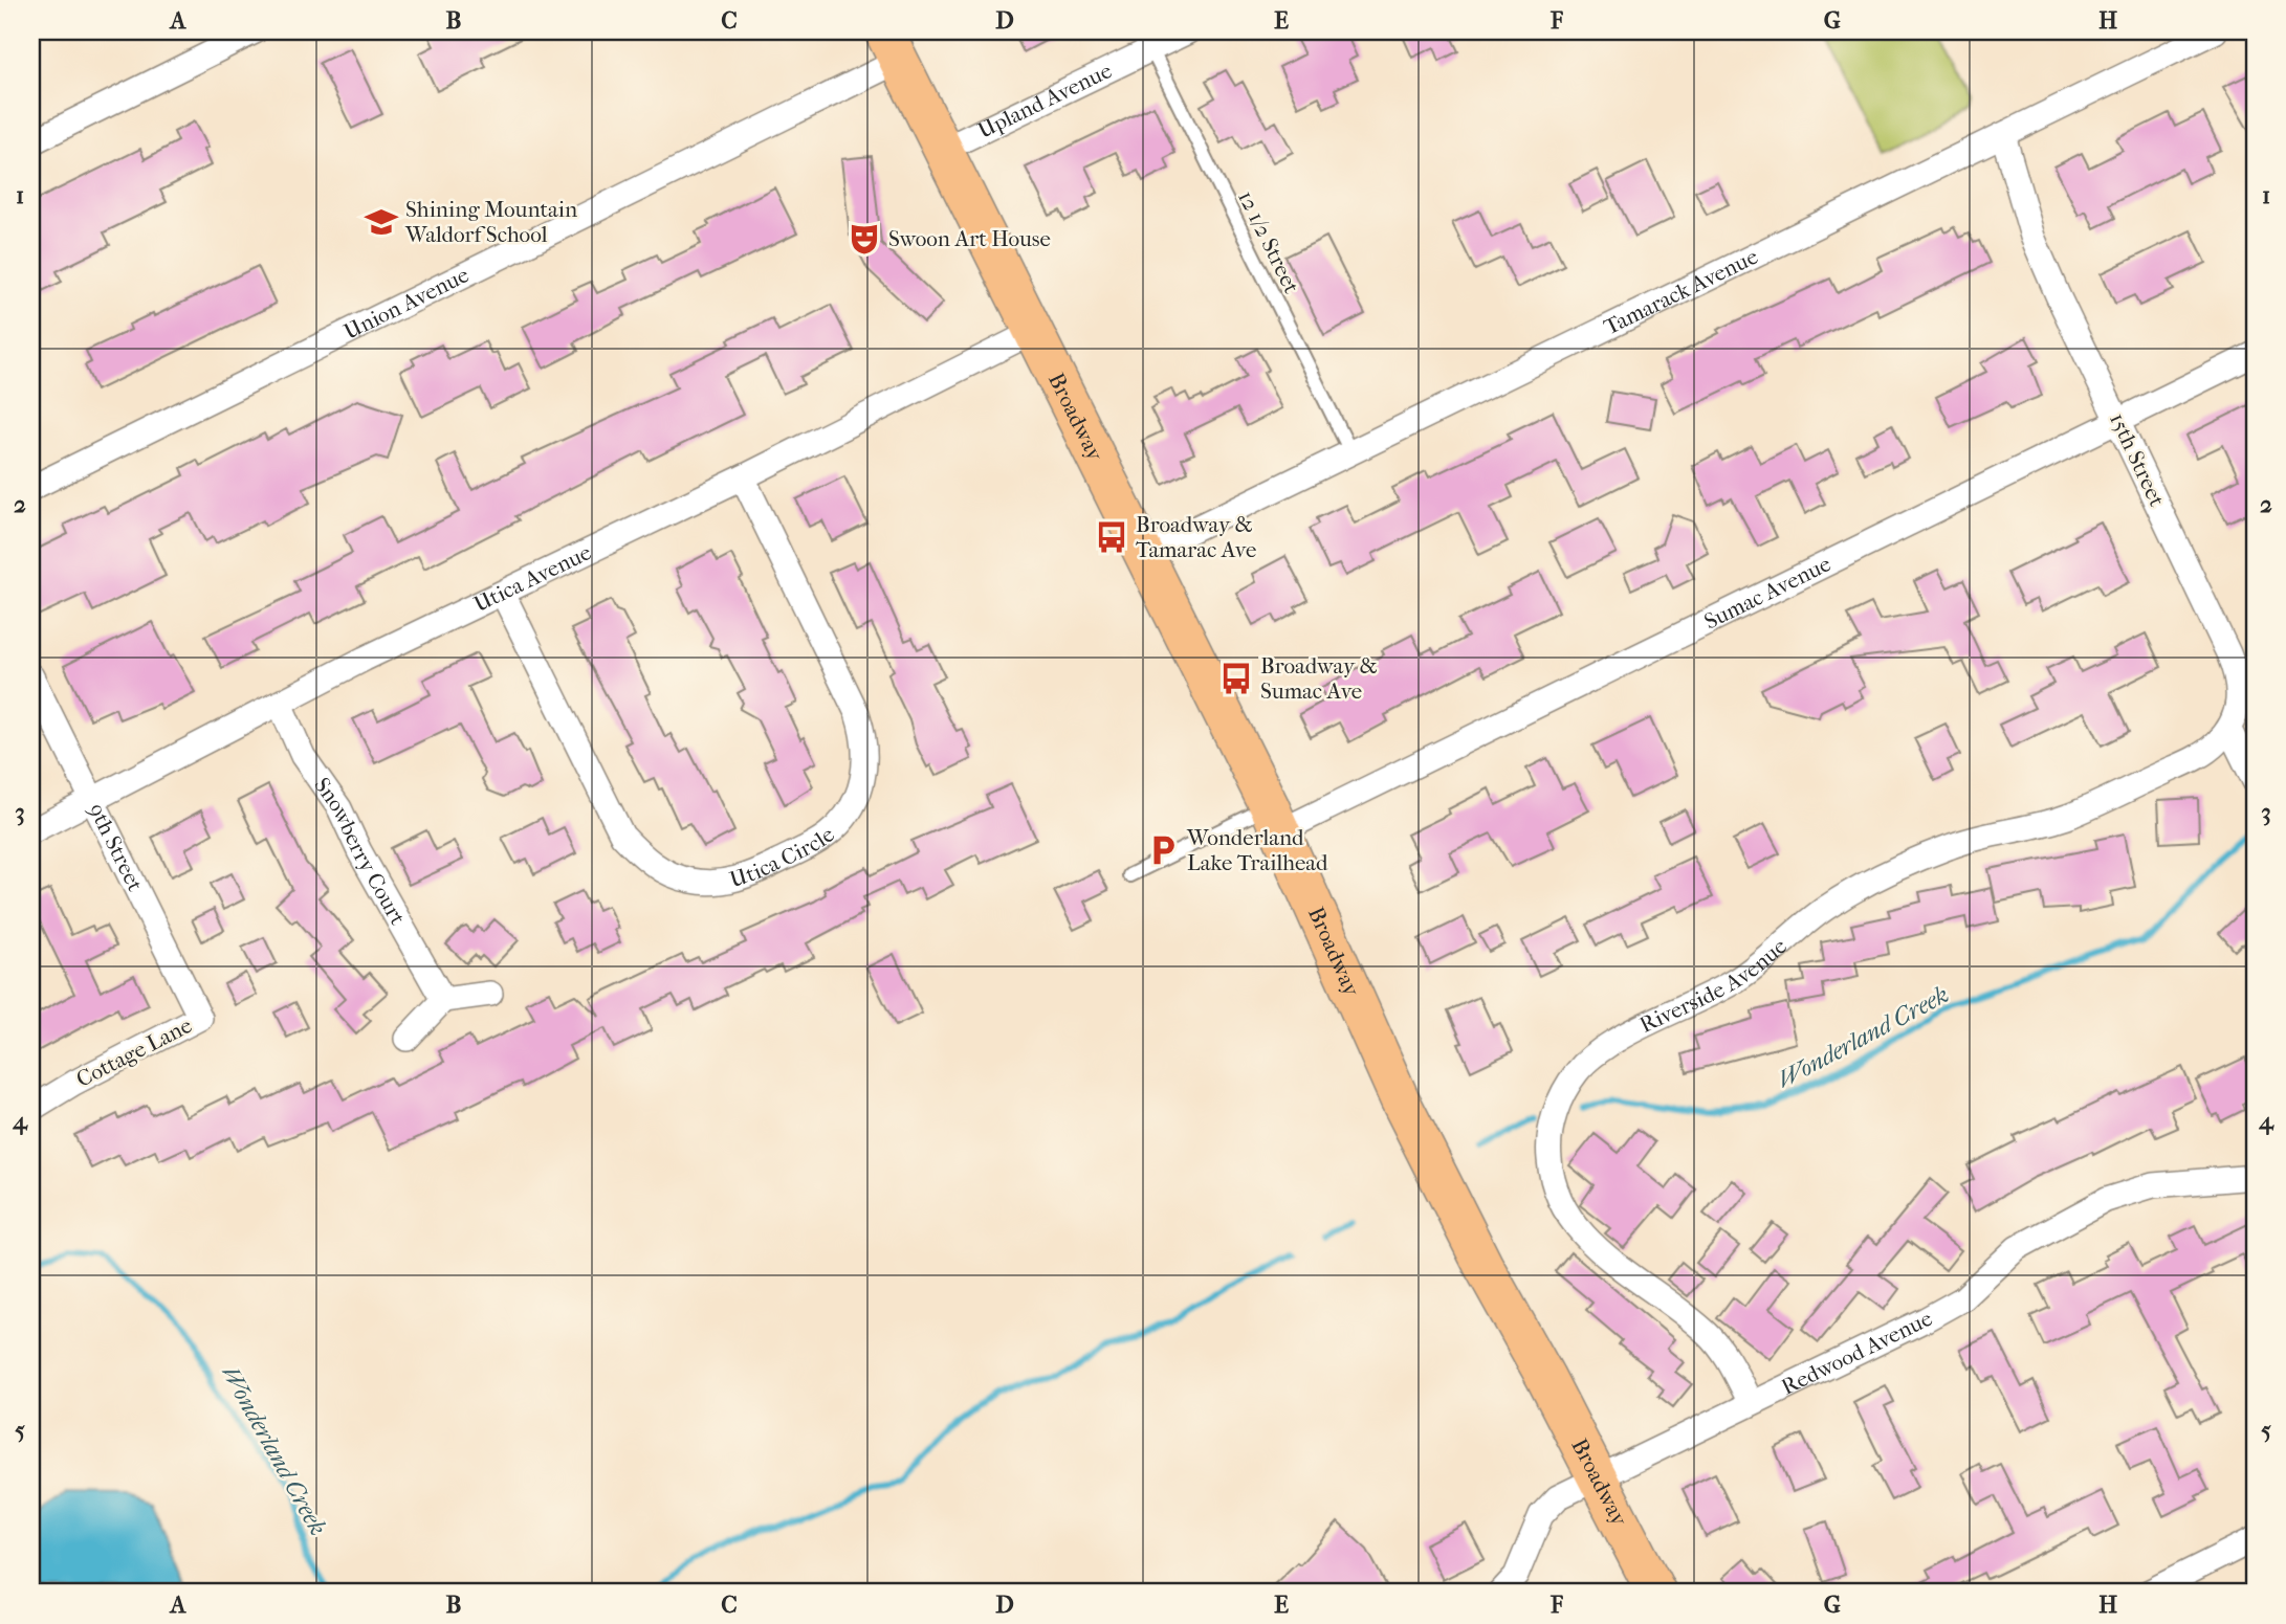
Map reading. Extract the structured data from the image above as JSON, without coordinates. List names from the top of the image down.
{
  "streets": {
    "main road": ["Broadway"],
    "street": [
      "Upland Avenue",
      "Tamarack Avenue",
      "Union Avenue",
      "15th Street",
      "Utica Avenue",
      "Sumac Avenue",
      "9th Street",
      "Snowberry Court",
      "Utica Circle",
      "Riverside Avenue",
      "Cottage Lane",
      "Redwood Avenue"
    ],
    "lane": ["12 1/2 Street"]
  },
  "crossings": [
    ["Upland Avenue", "12 1/2 Street"],
    ["Upland Avenue", "Broadway"],
    ["12 1/2 Street", "Tamarack Avenue"],
    ["Tamarack Avenue", "Broadway"],
    ["Tamarack Avenue", "15th Street"],
    ["Union Avenue", "Broadway"],
    ["Broadway", "Utica Avenue"],
    ["Broadway", "Sumac Avenue"],
    ["Broadway", "Redwood Avenue"],
    ["15th Street", "Sumac Avenue"],
    ["15th Street", "Riverside Avenue"],
    ["Utica Avenue", "9th Street"],
    ["Utica Avenue", "Snowberry Court"],
    ["Utica Avenue", "Utica Circle"],
    ["9th Street", "Cottage Lane"],
    ["Riverside Avenue", "Redwood Avenue"]
  ],
  "water": ["Wonderland Creek"],
  "places": {
    "school or university": ["Shining Mountain Waldorf School"],
    "theatre": ["Swoon Art House"],
    "bus stop": ["Broadway & Tamarac Ave", "Broadway & Sumac Ave"],
    "parking": ["Wonderland Lake Trailhead"]
  },
  "grid": {
    "columns": [
      "A",
      "B",
      "C",
      "D",
      "E",
      "F",
      "G",
      "H"
    ],
    "rows": [
      "1",
      "2",
      "3",
      "4",
      "5"
    ]
  }
}
